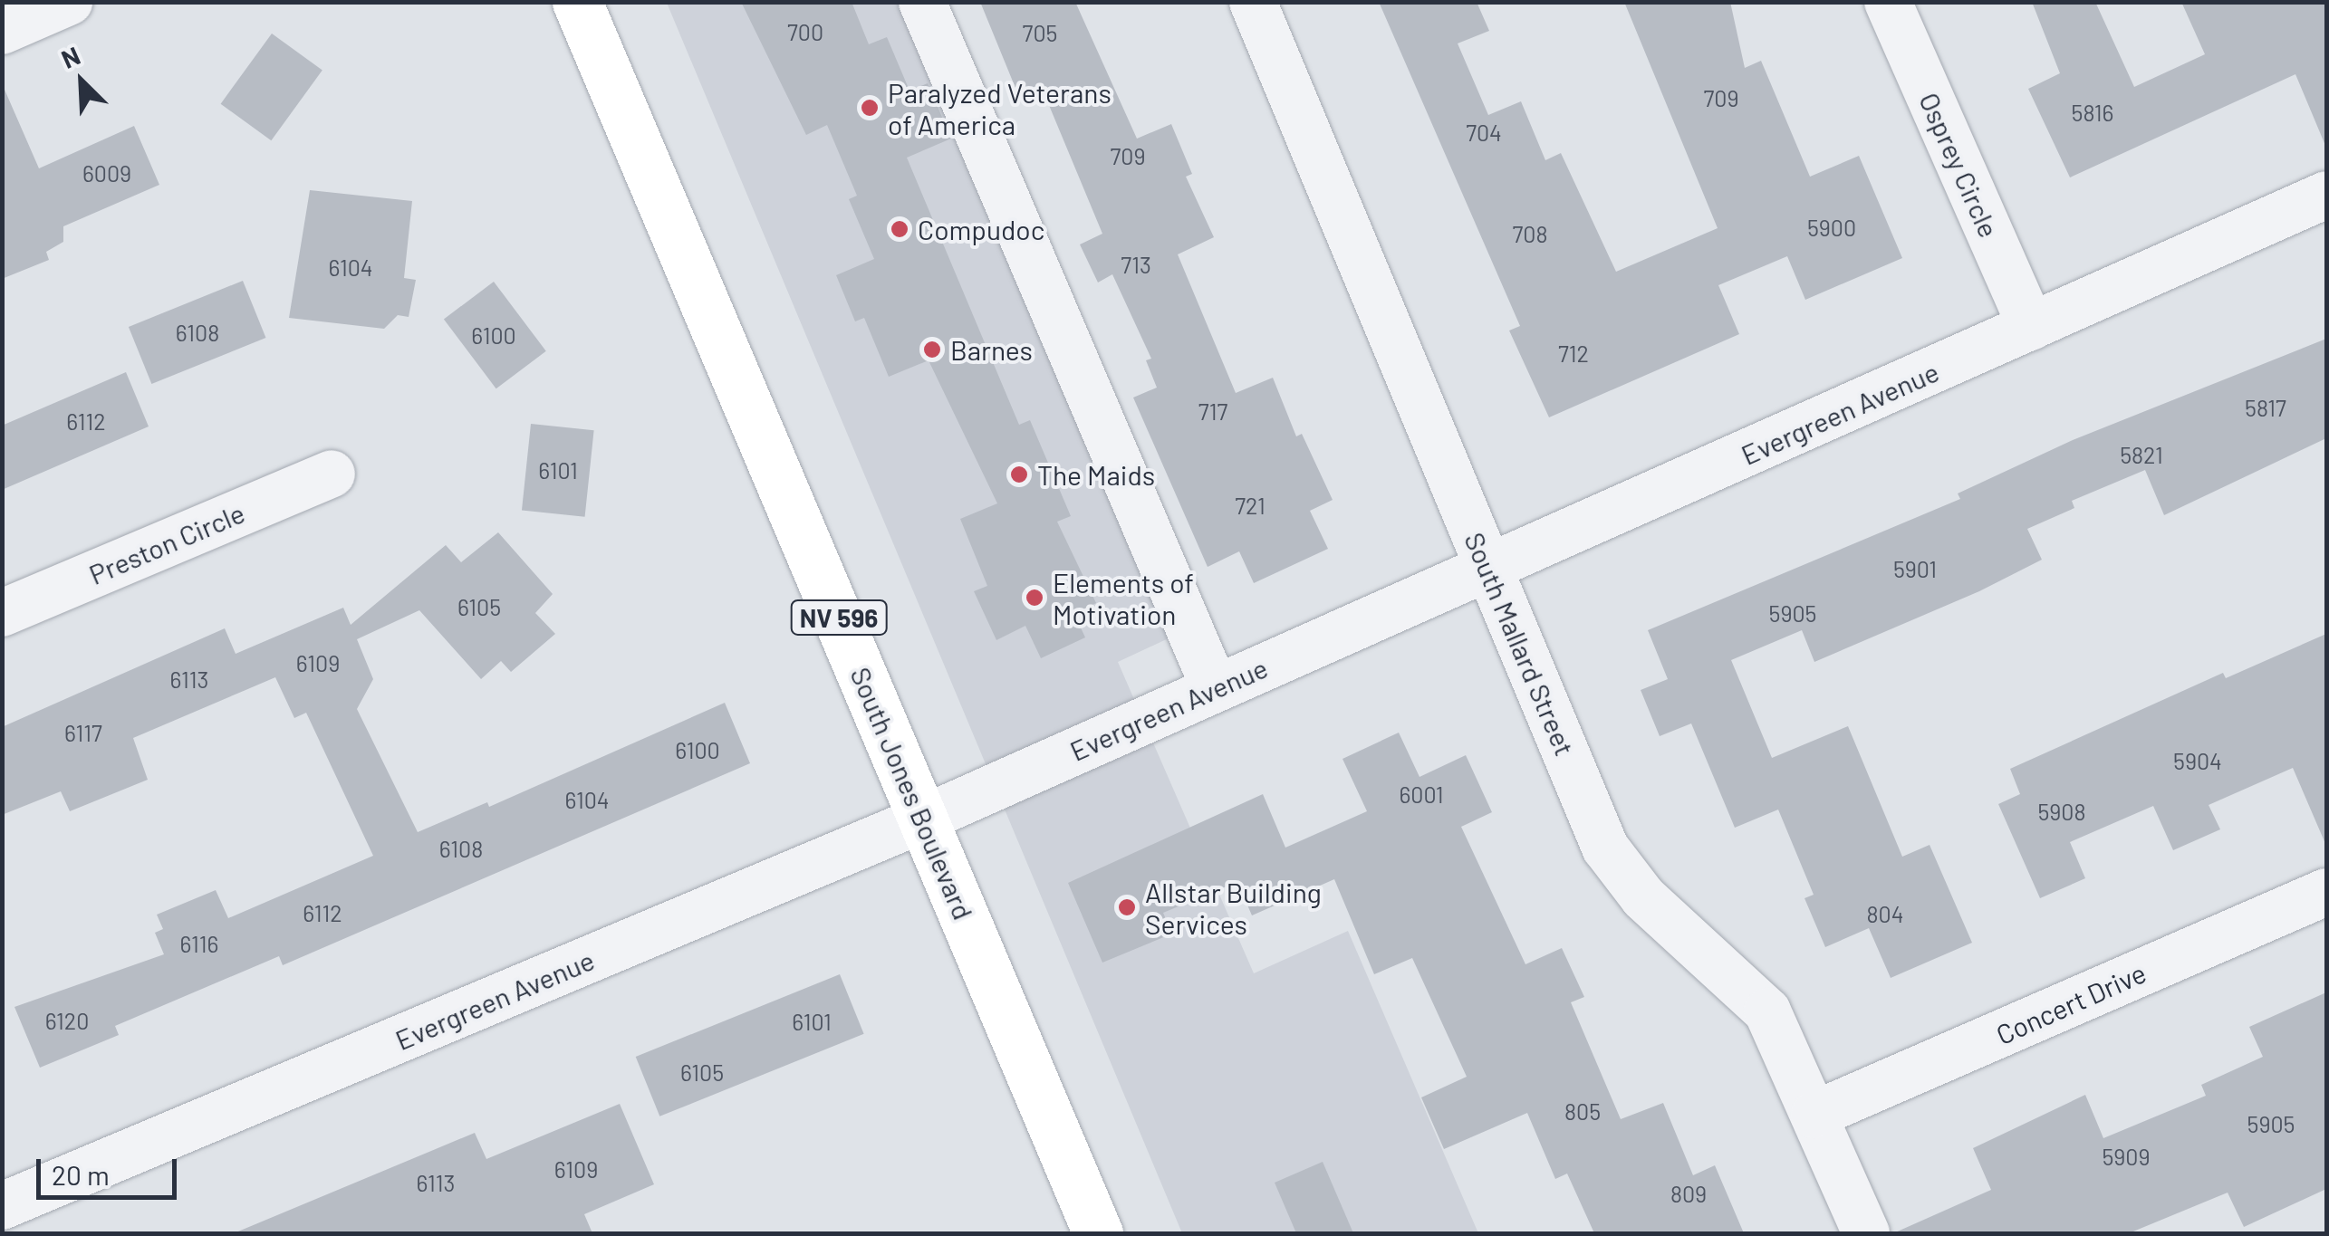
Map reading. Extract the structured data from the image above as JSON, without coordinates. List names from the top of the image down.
{
  "streets": {
    "main road": ["NV 596", "South Jones Boulevard"],
    "street": [
      "Osprey Circle",
      "Evergreen Avenue",
      "Preston Circle",
      "South Mallard Street",
      "Concert Drive"
    ]
  },
  "crossings": [
    ["Osprey Circle", "Evergreen Avenue"],
    ["Evergreen Avenue", "South Mallard Street"],
    ["Evergreen Avenue", "South Jones Boulevard"],
    ["South Mallard Street", "Concert Drive"]
  ],
  "places": [
    "Paralyzed Veterans of America",
    "Compudoc",
    "Barnes",
    "The Maids",
    "Elements of Motivation",
    "Allstar Building Services"
  ],
  "house_numbers": [
    "700",
    "705",
    "709",
    "5816",
    "704",
    "709",
    "6009",
    "5900",
    "708",
    "713",
    "6104",
    "6108",
    "6100",
    "712",
    "5817",
    "717",
    "6112",
    "5821",
    "6101",
    "721",
    "5901",
    "6105",
    "5905",
    "6109",
    "6113",
    "6117",
    "6100",
    "5904",
    "6001",
    "6104",
    "5908",
    "6108",
    "6112",
    "804",
    "6116",
    "6120",
    "6101",
    "6105",
    "805",
    "5905",
    "5909",
    "6109",
    "6113",
    "809"
  ],
  "scale_bar": "20 m",
  "north": "top left"
}
